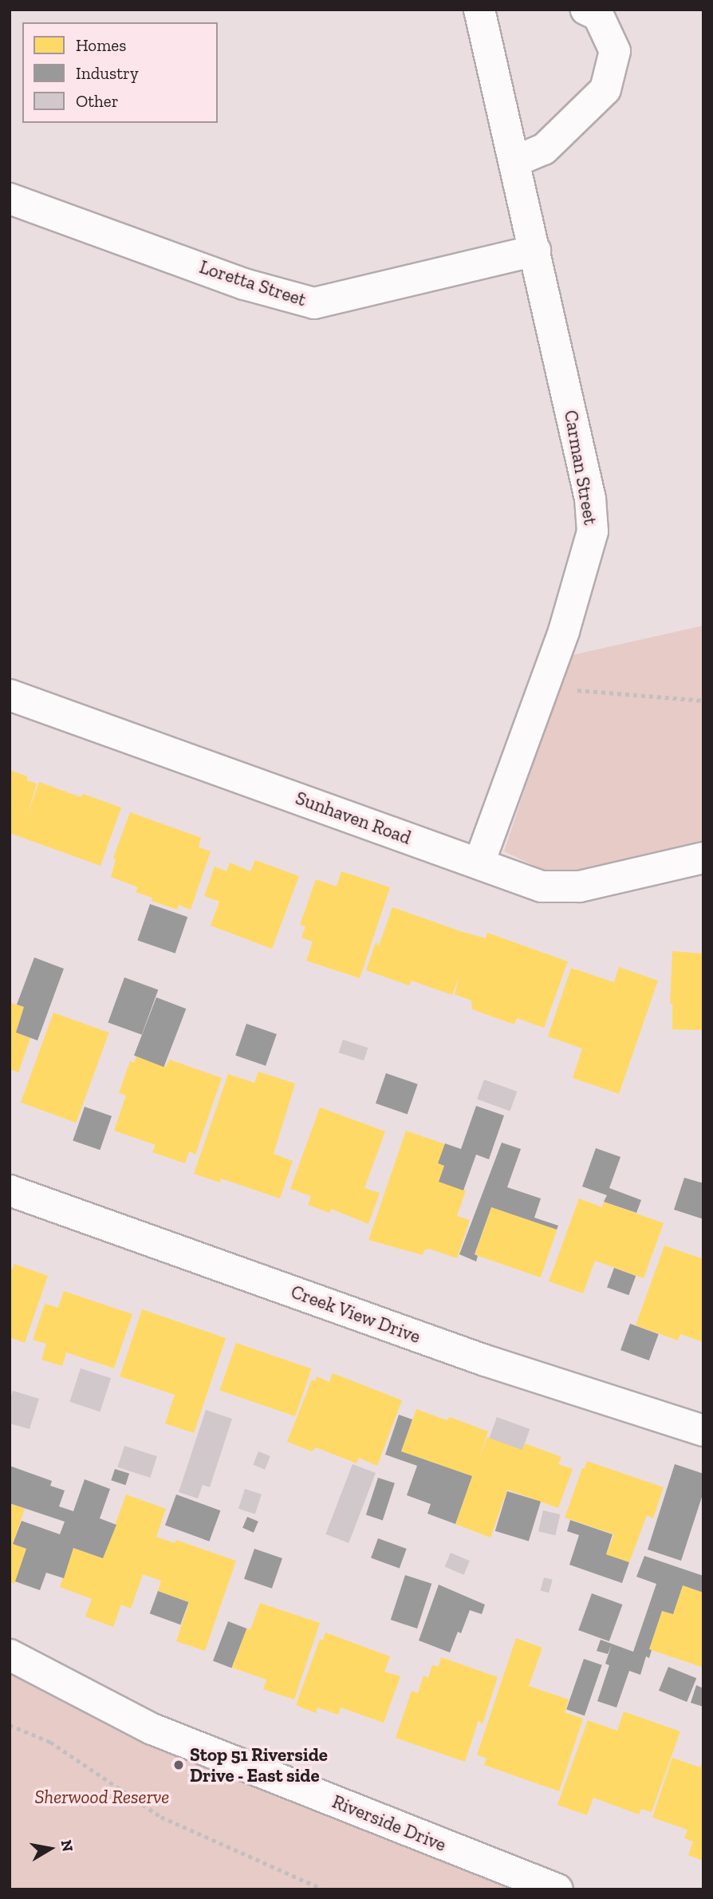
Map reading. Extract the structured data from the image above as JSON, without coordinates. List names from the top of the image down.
{
  "streets": {
    "street": [
      "Loretta Street",
      "Carman Street",
      "Sunhaven Road",
      "Creek View Drive",
      "Riverside Drive"
    ]
  },
  "crossings": [
    ["Loretta Street", "Carman Street"],
    ["Carman Street", "Sunhaven Road"]
  ],
  "parks": ["Sherwood Reserve"],
  "places": ["Stop 51 Riverside Drive - East side"],
  "legend": ["Homes", "Industry", "Other"],
  "north": "right"
}
